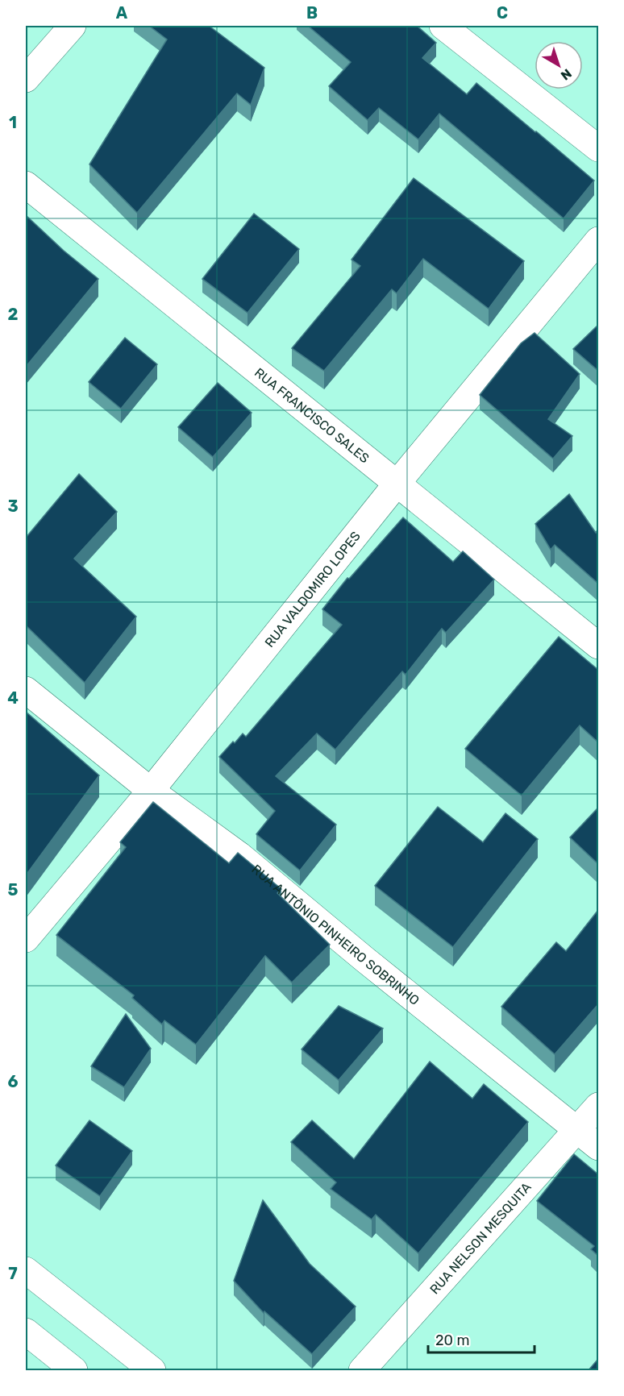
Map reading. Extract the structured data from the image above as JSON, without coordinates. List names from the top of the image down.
{
  "streets": {
    "street": [
      "RUA FRANCISCO SALES",
      "RUA VALDOMIRO LOPES",
      "RUA ANTÔNIO PINHEIRO SOBRINHO",
      "RUA NELSON MESQUITA"
    ]
  },
  "crossings": [
    ["RUA FRANCISCO SALES", "RUA VALDOMIRO LOPES"],
    ["RUA VALDOMIRO LOPES", "RUA ANTÔNIO PINHEIRO SOBRINHO"],
    ["RUA ANTÔNIO PINHEIRO SOBRINHO", "RUA NELSON MESQUITA"]
  ],
  "scale_bar": "20 m",
  "north": "bottom right",
  "grid": {
    "columns": ["A", "B", "C"],
    "rows": [
      "1",
      "2",
      "3",
      "4",
      "5",
      "6",
      "7"
    ]
  }
}
